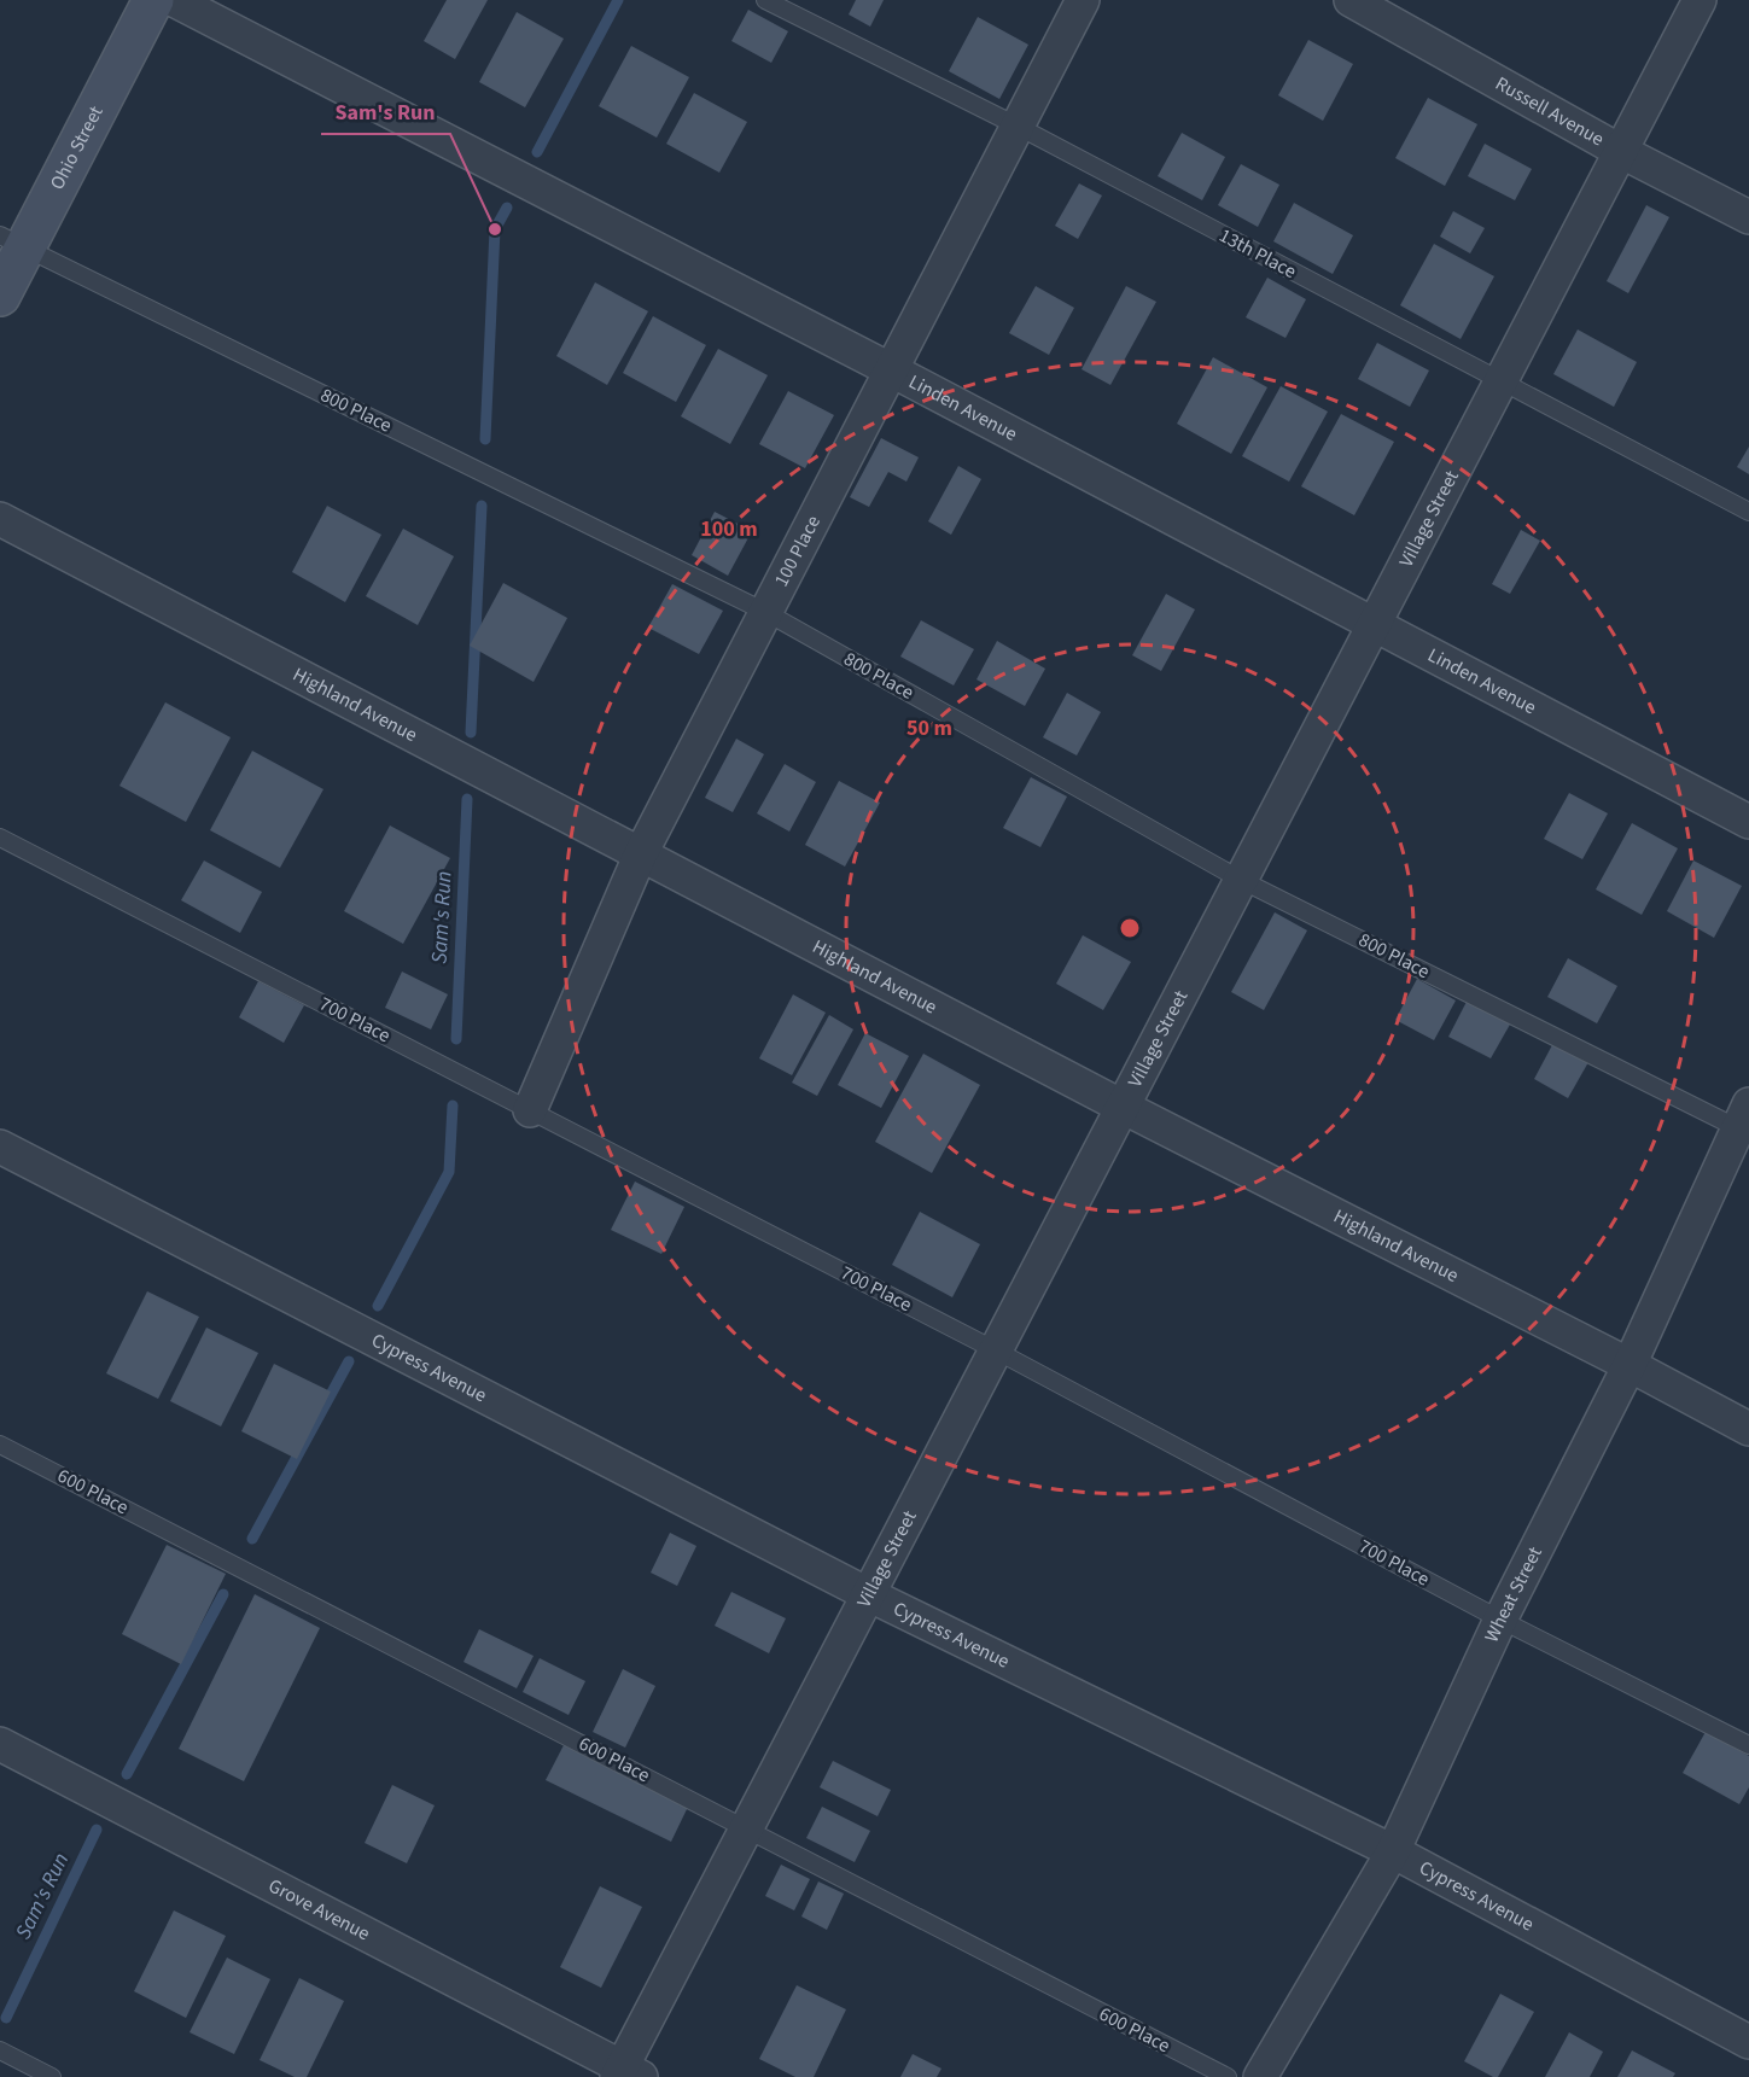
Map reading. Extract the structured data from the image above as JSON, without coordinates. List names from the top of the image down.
{
  "streets": {
    "main road": ["Ohio Street"],
    "street": [
      "Russell Avenue",
      "Linden Avenue",
      "Village Street",
      "100 Place",
      "Highland Avenue",
      "Cypress Avenue",
      "Wheat Street",
      "Grove Avenue"
    ],
    "lane": [
      "13th Place",
      "800 Place",
      "700 Place",
      "600 Place"
    ]
  },
  "crossings": [
    ["Russell Avenue", "Village Street"],
    ["Ohio Street", "800 Place"],
    ["13th Place", "Village Street"],
    ["13th Place", "100 Place"],
    ["Linden Avenue", "Village Street"],
    ["Linden Avenue", "100 Place"],
    ["800 Place", "Village Street"],
    ["800 Place", "100 Place"],
    ["800 Place", "Wheat Street"],
    ["Village Street", "Highland Avenue"],
    ["Village Street", "700 Place"],
    ["Village Street", "Cypress Avenue"],
    ["Village Street", "600 Place"],
    ["Village Street", "Grove Avenue"],
    ["100 Place", "Highland Avenue"],
    ["100 Place", "700 Place"],
    ["Highland Avenue", "Wheat Street"],
    ["700 Place", "Wheat Street"],
    ["Cypress Avenue", "Wheat Street"]
  ],
  "water": ["Sam's Run"],
  "places": ["Sam's Run"],
  "rings": ["100 m", "50 m"]
}
